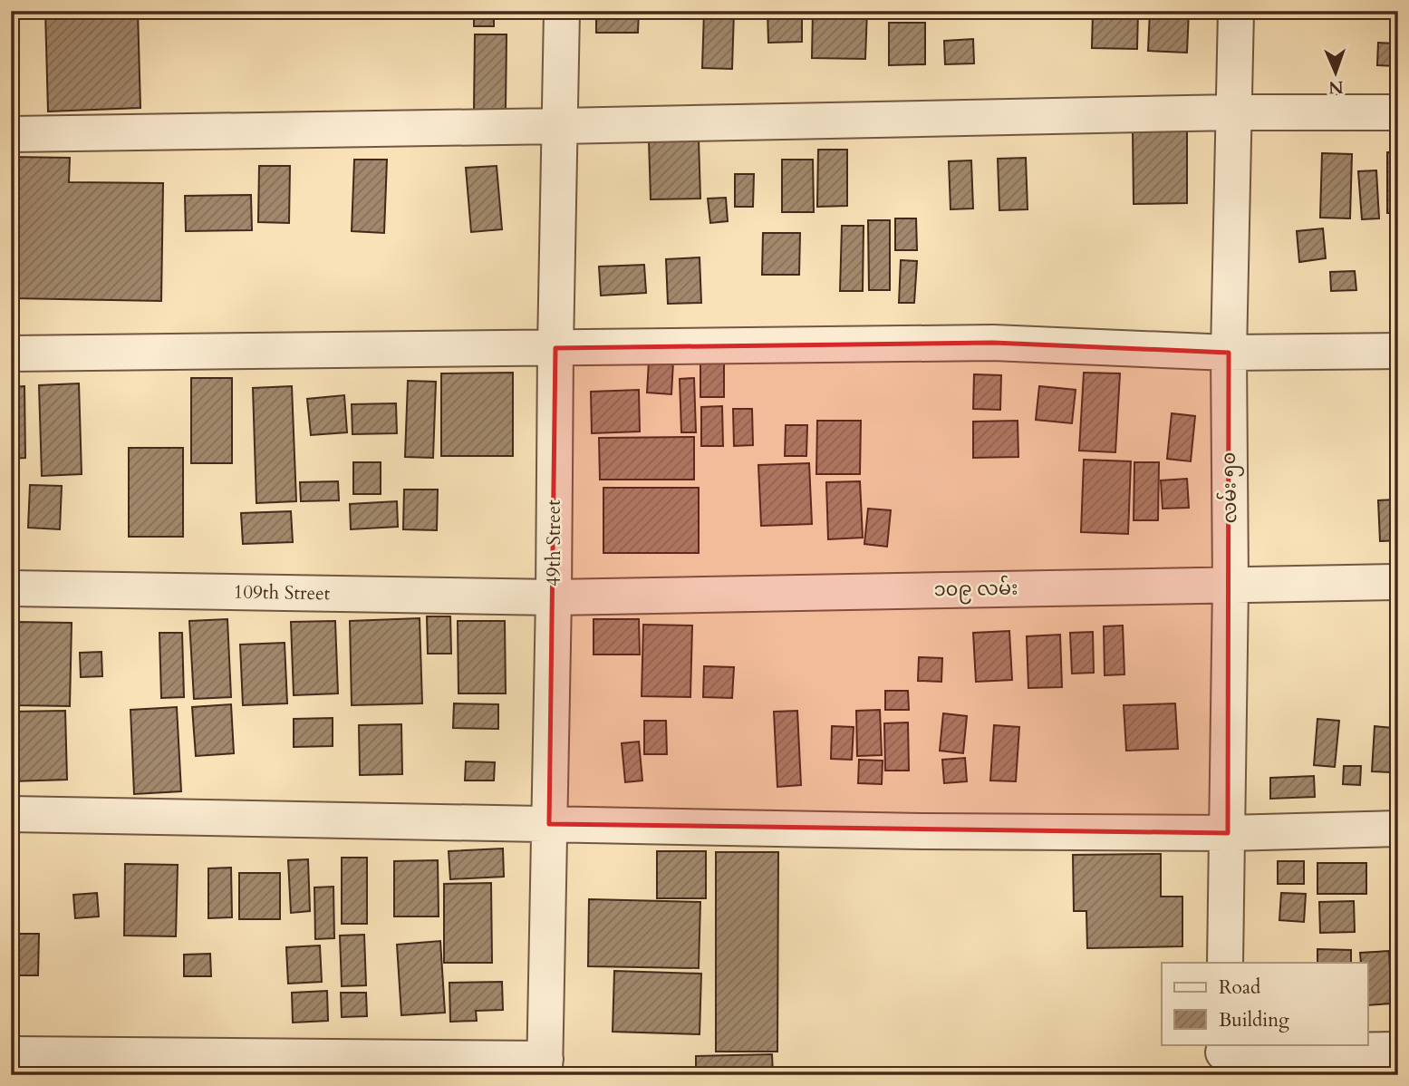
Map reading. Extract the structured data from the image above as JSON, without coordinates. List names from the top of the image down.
{
  "streets": {
    "street": [
      "လမ်း ၅၀",
      "49th Street",
      "၁၀၉ လမ်း",
      "109th Street"
    ]
  },
  "crossings": [
    ["လမ်း ၅၀", "၁၀၉ လမ်း"],
    ["49th Street", "၁၀၉ လမ်း"],
    ["49th Street", "109th Street"],
    ["၁၀၉ လမ်း", "109th Street"]
  ],
  "legend": ["Road", "Building"],
  "north": "bottom"
}
